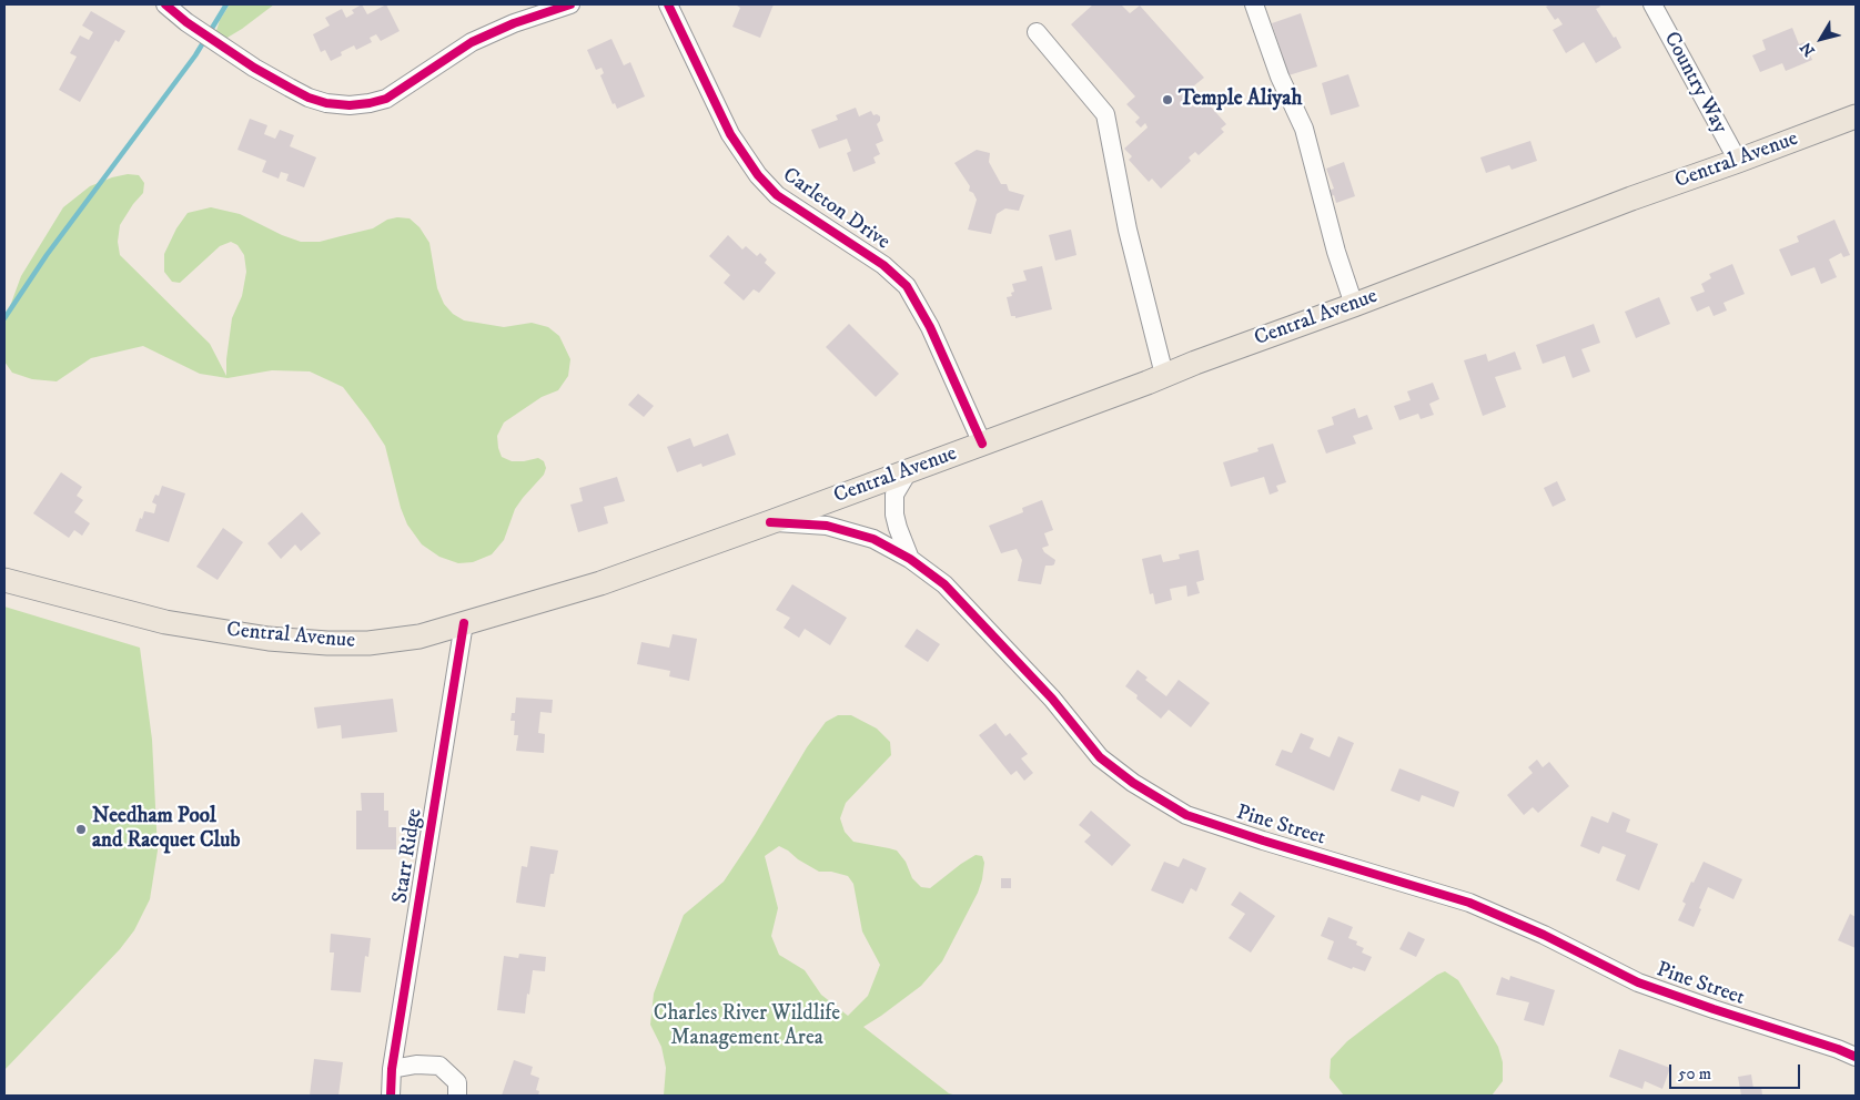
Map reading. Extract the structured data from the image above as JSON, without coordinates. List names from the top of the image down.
{
  "streets": {
    "main road": ["Central Avenue"],
    "street": [
      "Country Way",
      "Carleton Drive",
      "Pine Street",
      "Starr Ridge"
    ]
  },
  "crossings": [
    ["Country Way", "Central Avenue"],
    ["Central Avenue", "Carleton Drive"],
    ["Central Avenue", "Pine Street"],
    ["Central Avenue", "Starr Ridge"]
  ],
  "parks": ["Charles River Wildlife Management Area"],
  "places": ["Temple Aliyah", "Needham Pool and Racquet Club"],
  "scale_bar": "50 m",
  "north": "bottom left"
}
